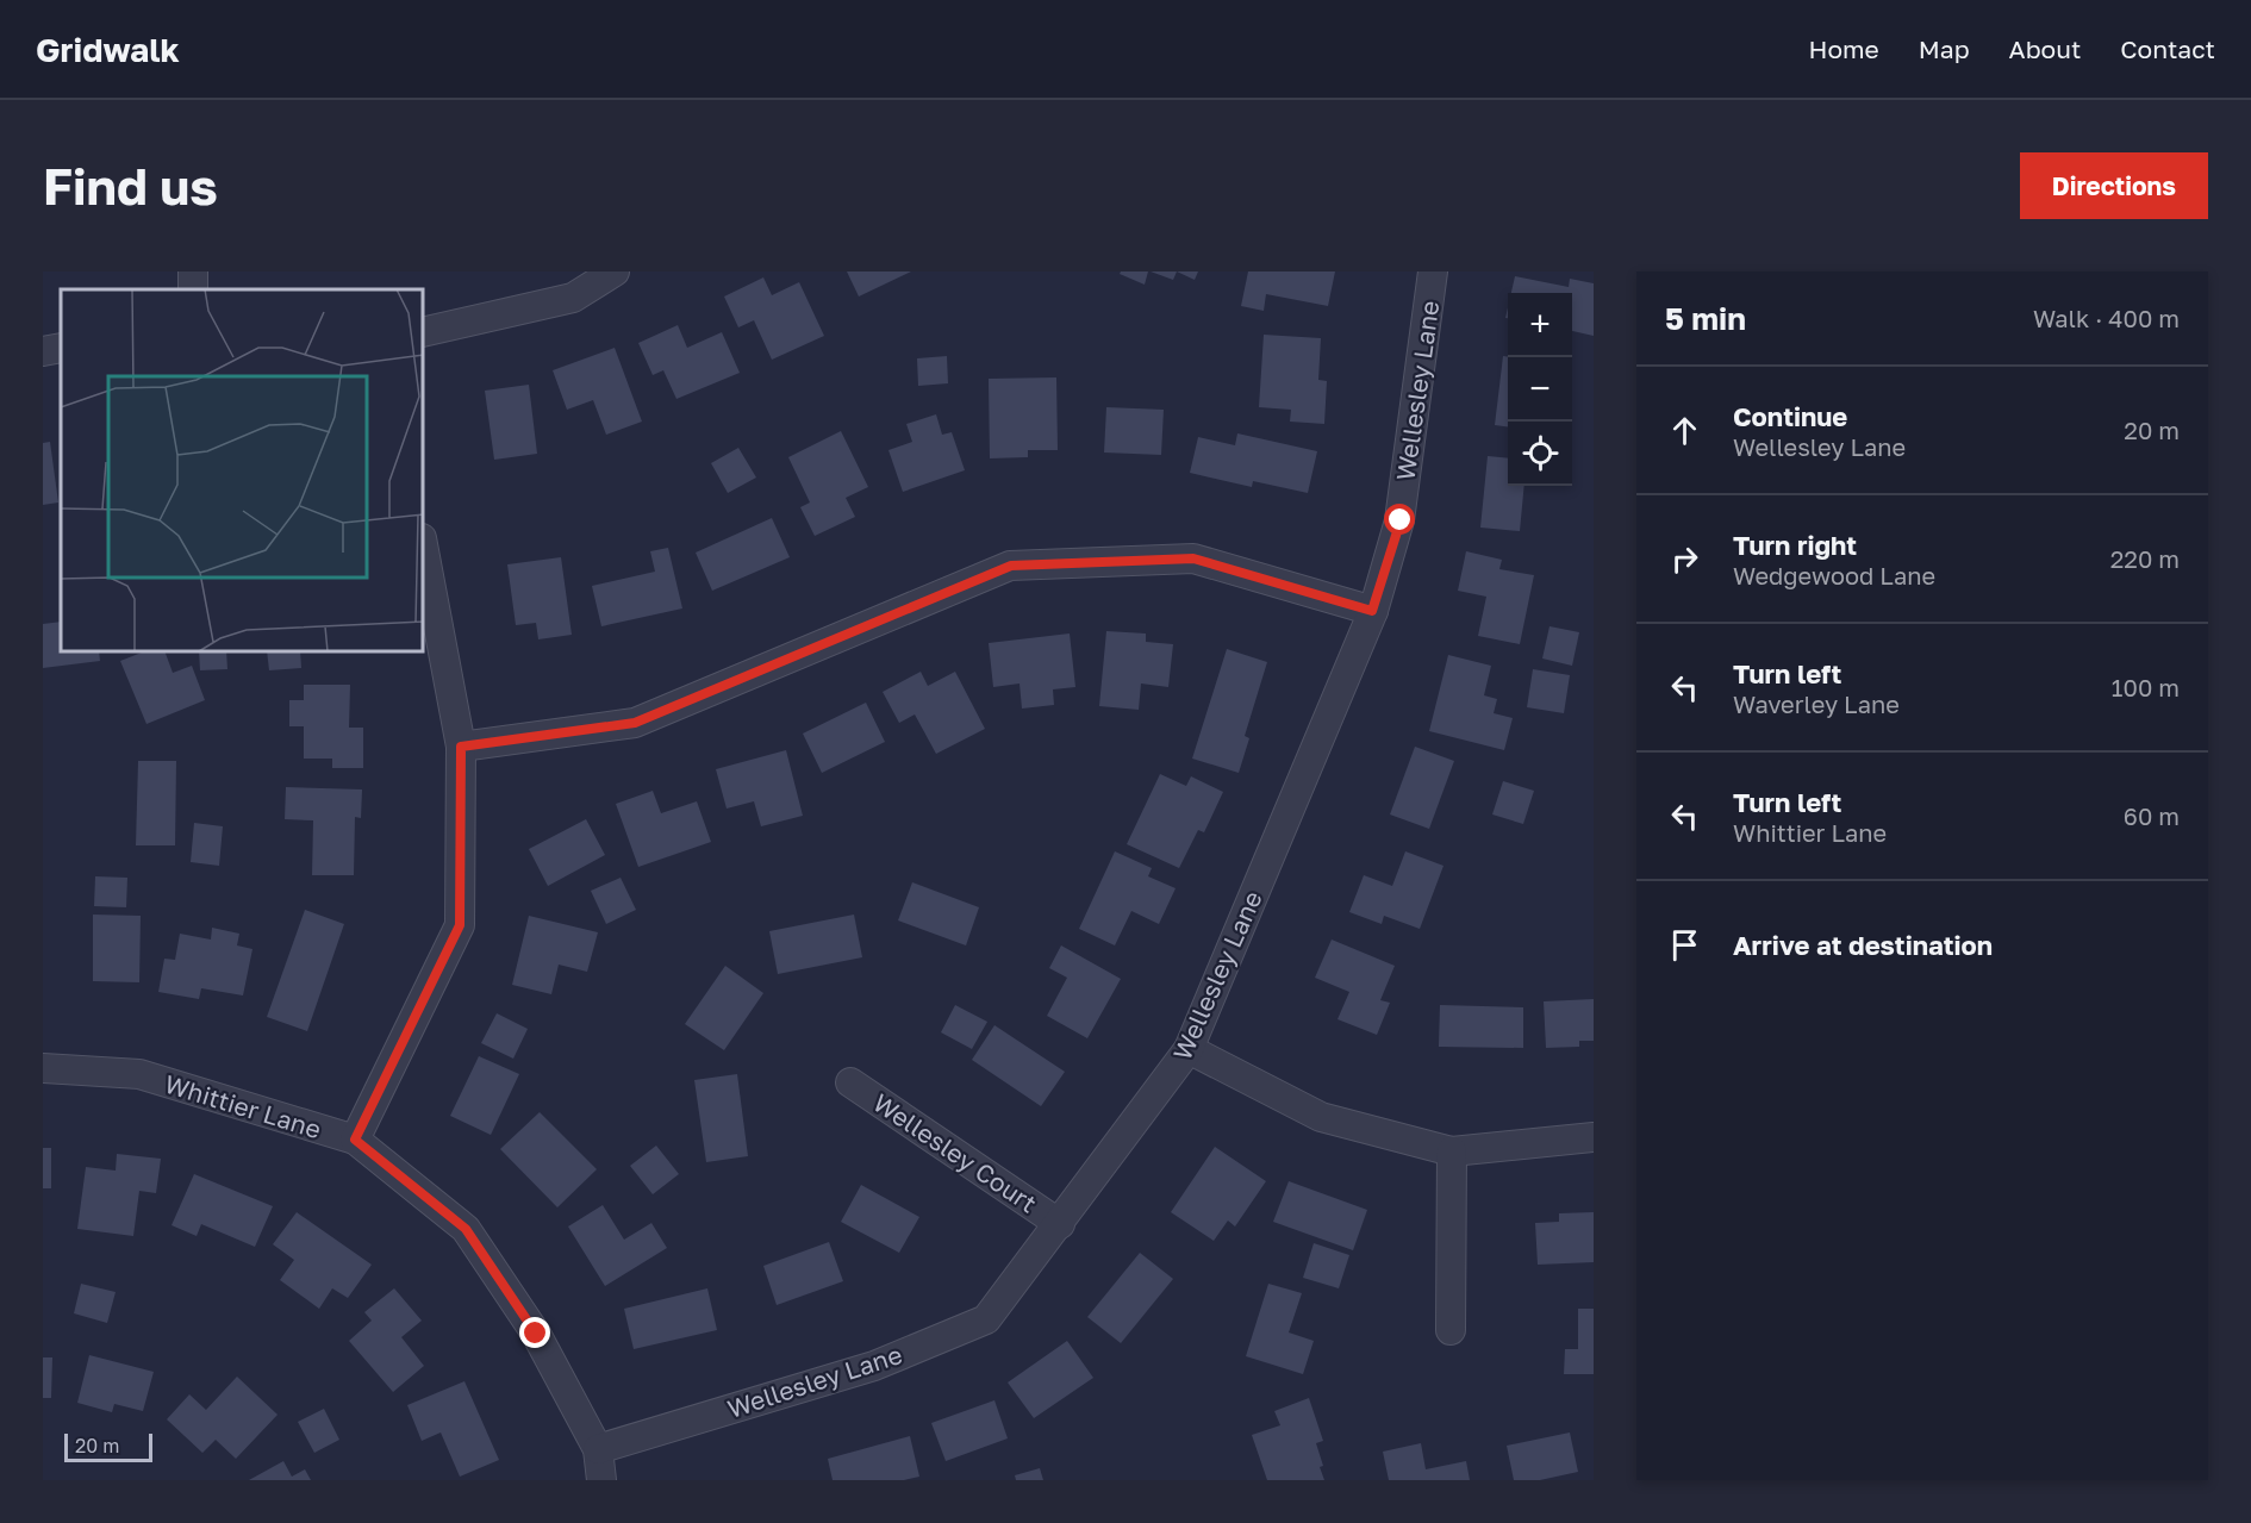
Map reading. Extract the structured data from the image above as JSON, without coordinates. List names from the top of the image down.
{
  "streets": {
    "street": ["Wellesley Lane", "Whittier Lane", "Wellesley Court"]
  },
  "crossings": [
    ["Wellesley Lane", "Whittier Lane"],
    ["Wellesley Lane", "Wellesley Court"]
  ],
  "scale_bar": "20 m",
  "page": {
    "header": "Gridwalk",
    "nav": [
      "Home",
      "Map",
      "About",
      "Contact"
    ],
    "buttons": "Directions",
    "title": "Find us",
    "heading": ["5 min", "Walk · 400 m"],
    "map_buttons": ["+", "−"],
    "list": [
      ["Continue", "Wellesley Lane", "20 m"],
      ["Turn right", "Wedgewood Lane", "220 m"],
      ["Turn left", "Waverley Lane", "100 m"],
      ["Turn left", "Whittier Lane", "60 m"],
      "Arrive at destination"
    ],
    "scale": "20 m"
  }
}
